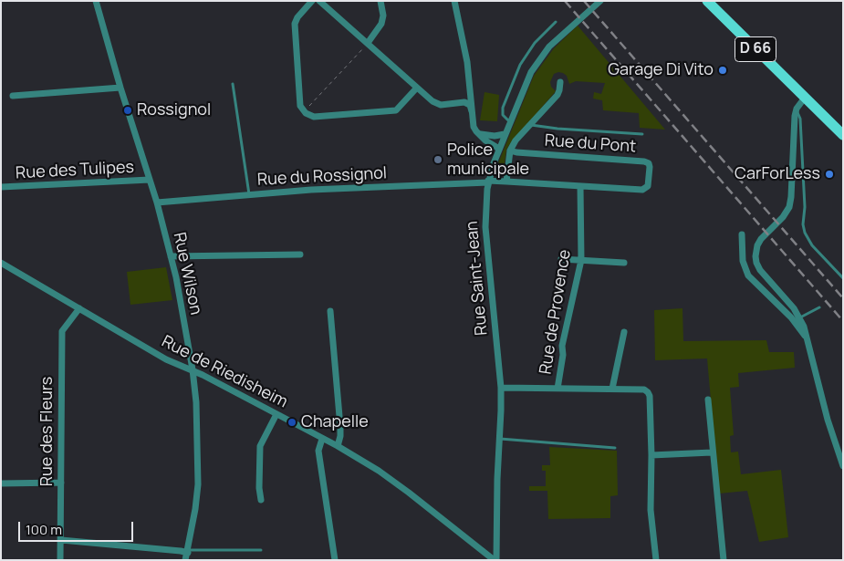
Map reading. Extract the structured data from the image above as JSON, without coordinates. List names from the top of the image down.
{
  "streets": {
    "main road": ["D 66"],
    "street": [
      "Rue du Pont",
      "Rue des Tulipes",
      "Rue du Rossignol",
      "Rue Wilson",
      "Rue Saint-Jean",
      "Rue de Provence",
      "Rue de Riedisheim",
      "Rue des Fleurs"
    ]
  },
  "crossings": [
    ["Rue du Pont", "Rue du Rossignol"],
    ["Rue des Tulipes", "Rue Wilson"],
    ["Rue du Rossignol", "Rue Wilson"],
    ["Rue du Rossignol", "Rue Saint-Jean"],
    ["Rue du Rossignol", "Rue de Provence"],
    ["Rue Wilson", "Rue de Riedisheim"],
    ["Rue Saint-Jean", "Rue de Riedisheim"],
    ["Rue de Riedisheim", "Rue des Fleurs"]
  ],
  "places": [
    "Garage Di Vito",
    "Rossignol",
    "Police municipale",
    "CarForLess",
    "Chapelle"
  ],
  "scale_bar": "100 m"
}
